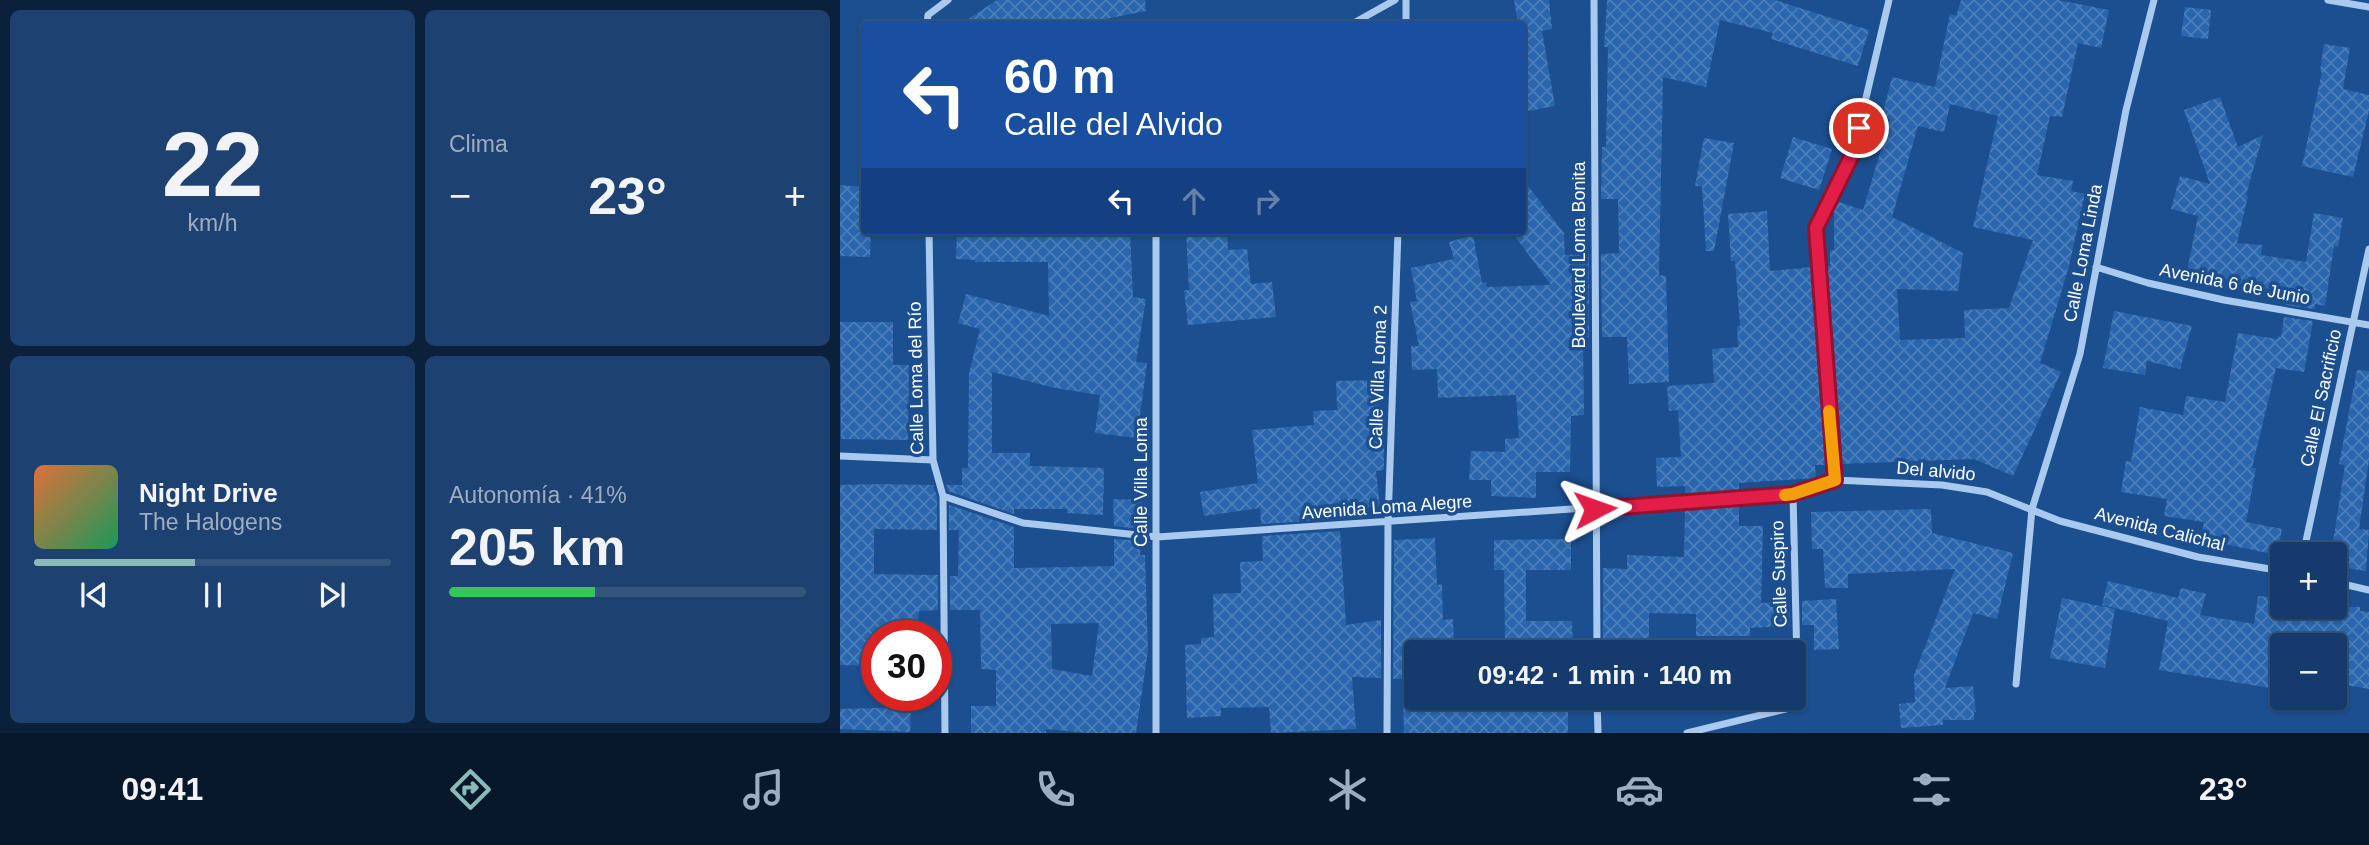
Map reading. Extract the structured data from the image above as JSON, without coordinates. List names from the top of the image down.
{
  "streets": {
    "street": [
      "Calle Loma Linda",
      "Boulevard Loma Bonita",
      "Avenida 6 de Junio",
      "Calle Villa Loma 2",
      "Calle Loma del Río",
      "Calle El Sacrificio",
      "Del alvido",
      "Calle Villa Loma",
      "Avenida Loma Alegre",
      "Avenida Calichal",
      "Calle Suspiro"
    ]
  },
  "crossings": [
    ["Calle Loma Linda", "Avenida 6 de Junio"],
    ["Calle Loma Linda", "Del alvido"],
    ["Calle Loma Linda", "Avenida Calichal"],
    ["Boulevard Loma Bonita", "Avenida Loma Alegre"],
    ["Avenida 6 de Junio", "Calle El Sacrificio"],
    ["Calle Villa Loma 2", "Avenida Loma Alegre"],
    ["Calle Loma del Río", "Avenida Loma Alegre"],
    ["Del alvido", "Avenida Loma Alegre"],
    ["Del alvido", "Avenida Calichal"],
    ["Calle Villa Loma", "Avenida Loma Alegre"],
    ["Avenida Loma Alegre", "Calle Suspiro"]
  ],
  "page": {
    "tile": [
      ["22", "km/h"],
      "Clima",
      ["Autonomía · 41%", "205 km"]
    ],
    "turn": ["60 m", "Calle del Alvido"],
    "heat": ["−", "23°", "+"],
    "song": ["Night Drive", "The Halogens"],
    "map_buttons": ["+", "−"],
    "limit": "30",
    "trip": "09:42 · 1 min · 140 m",
    "tabs": ["09:41", "23°"]
  }
}
